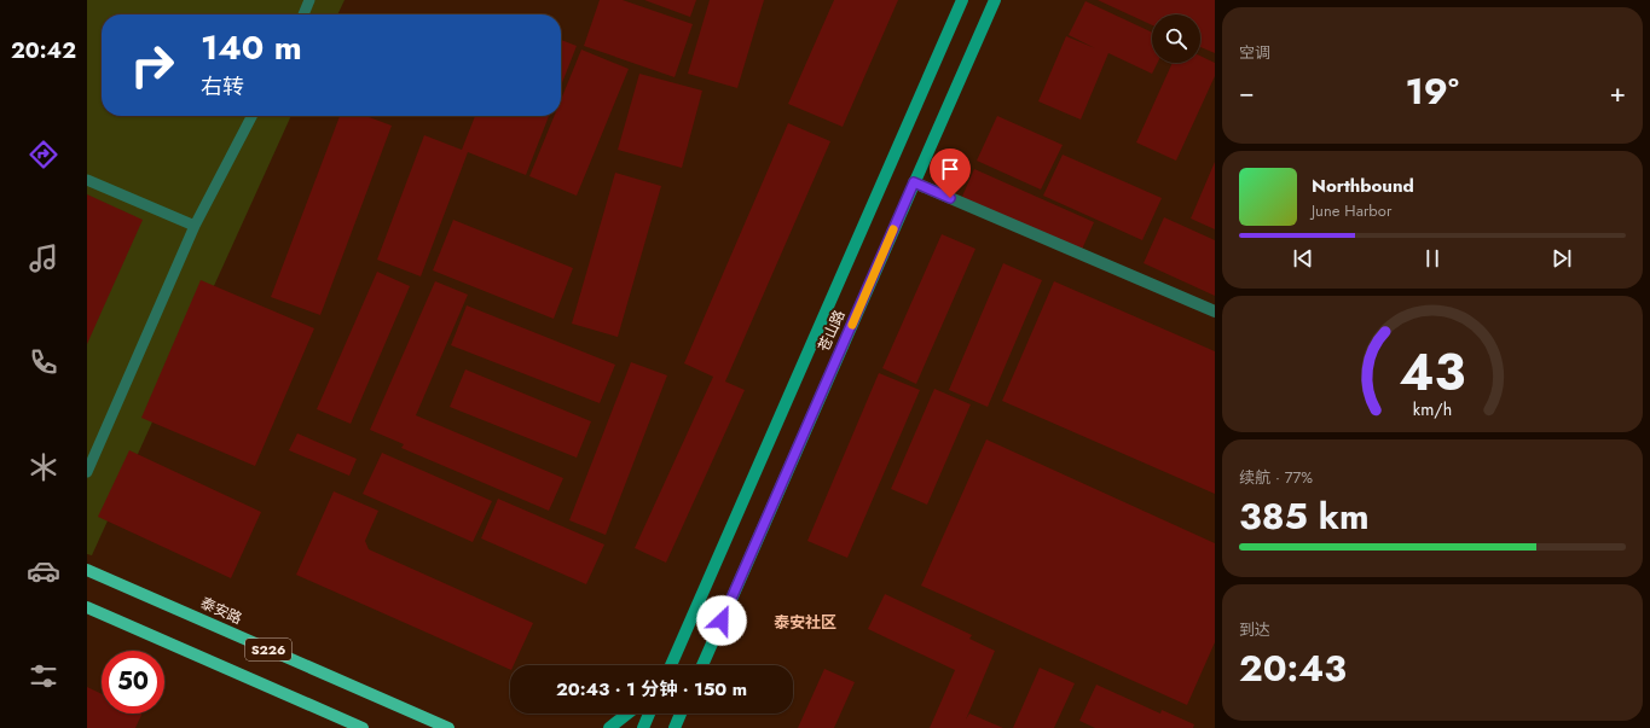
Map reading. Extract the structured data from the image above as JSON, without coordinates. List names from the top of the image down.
{
  "streets": {
    "main road": ["苍山路", "泰安路", "S226"]
  },
  "districts": ["泰安社区"],
  "page": {
    "tabs": "20:42",
    "tile": [
      "空调",
      ["续航 · 77%", "385 km"],
      ["到达", "20:43"]
    ],
    "turn": ["140 m", "右转"],
    "heat": ["−", "19°", "+"],
    "song": ["Northbound", "June Harbor"],
    "limit": "50",
    "trip": "20:43 · 1 分钟 · 150 m",
    "gauge": ["43", "km/h"]
  }
}
